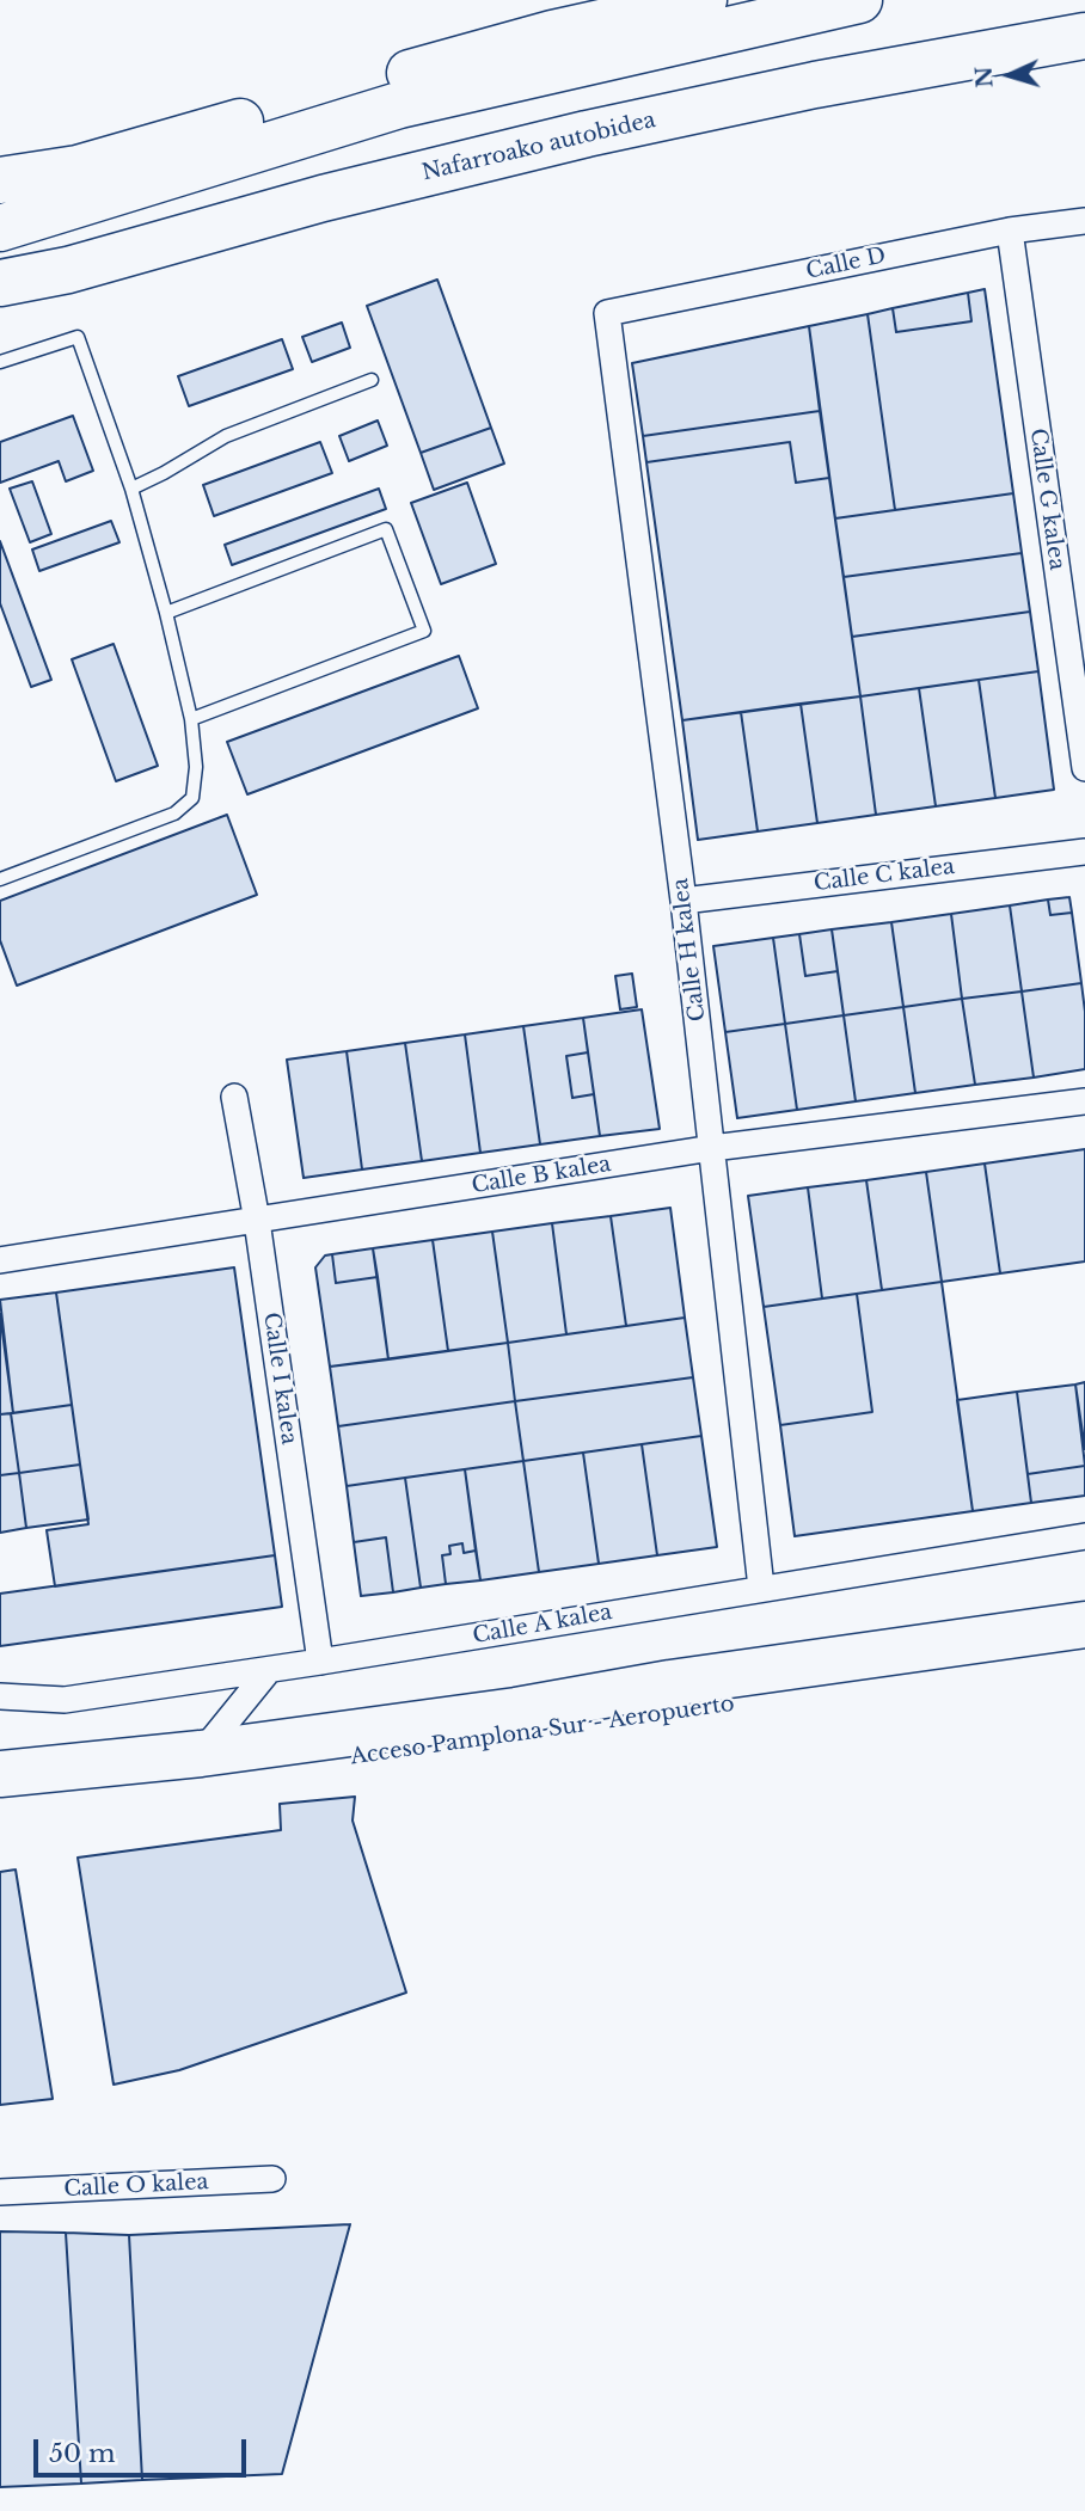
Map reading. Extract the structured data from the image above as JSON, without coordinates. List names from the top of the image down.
{
  "streets": {
    "highway": ["Nafarroako autobidea", "Acceso Pamplona Sur - Aeropuerto"],
    "street": [
      "Calle D",
      "Calle G kalea",
      "Calle C kalea",
      "Calle H kalea",
      "Calle B kalea",
      "Calle I kalea",
      "Calle A kalea",
      "Calle O kalea"
    ]
  },
  "crossings": [
    ["Calle D", "Calle G kalea"],
    ["Calle D", "Calle H kalea"],
    ["Calle C kalea", "Calle H kalea"],
    ["Calle H kalea", "Calle B kalea"],
    ["Calle H kalea", "Calle A kalea"],
    ["Calle B kalea", "Calle I kalea"],
    ["Calle I kalea", "Calle A kalea"]
  ],
  "scale_bar": "50 m",
  "north": "left"
}
